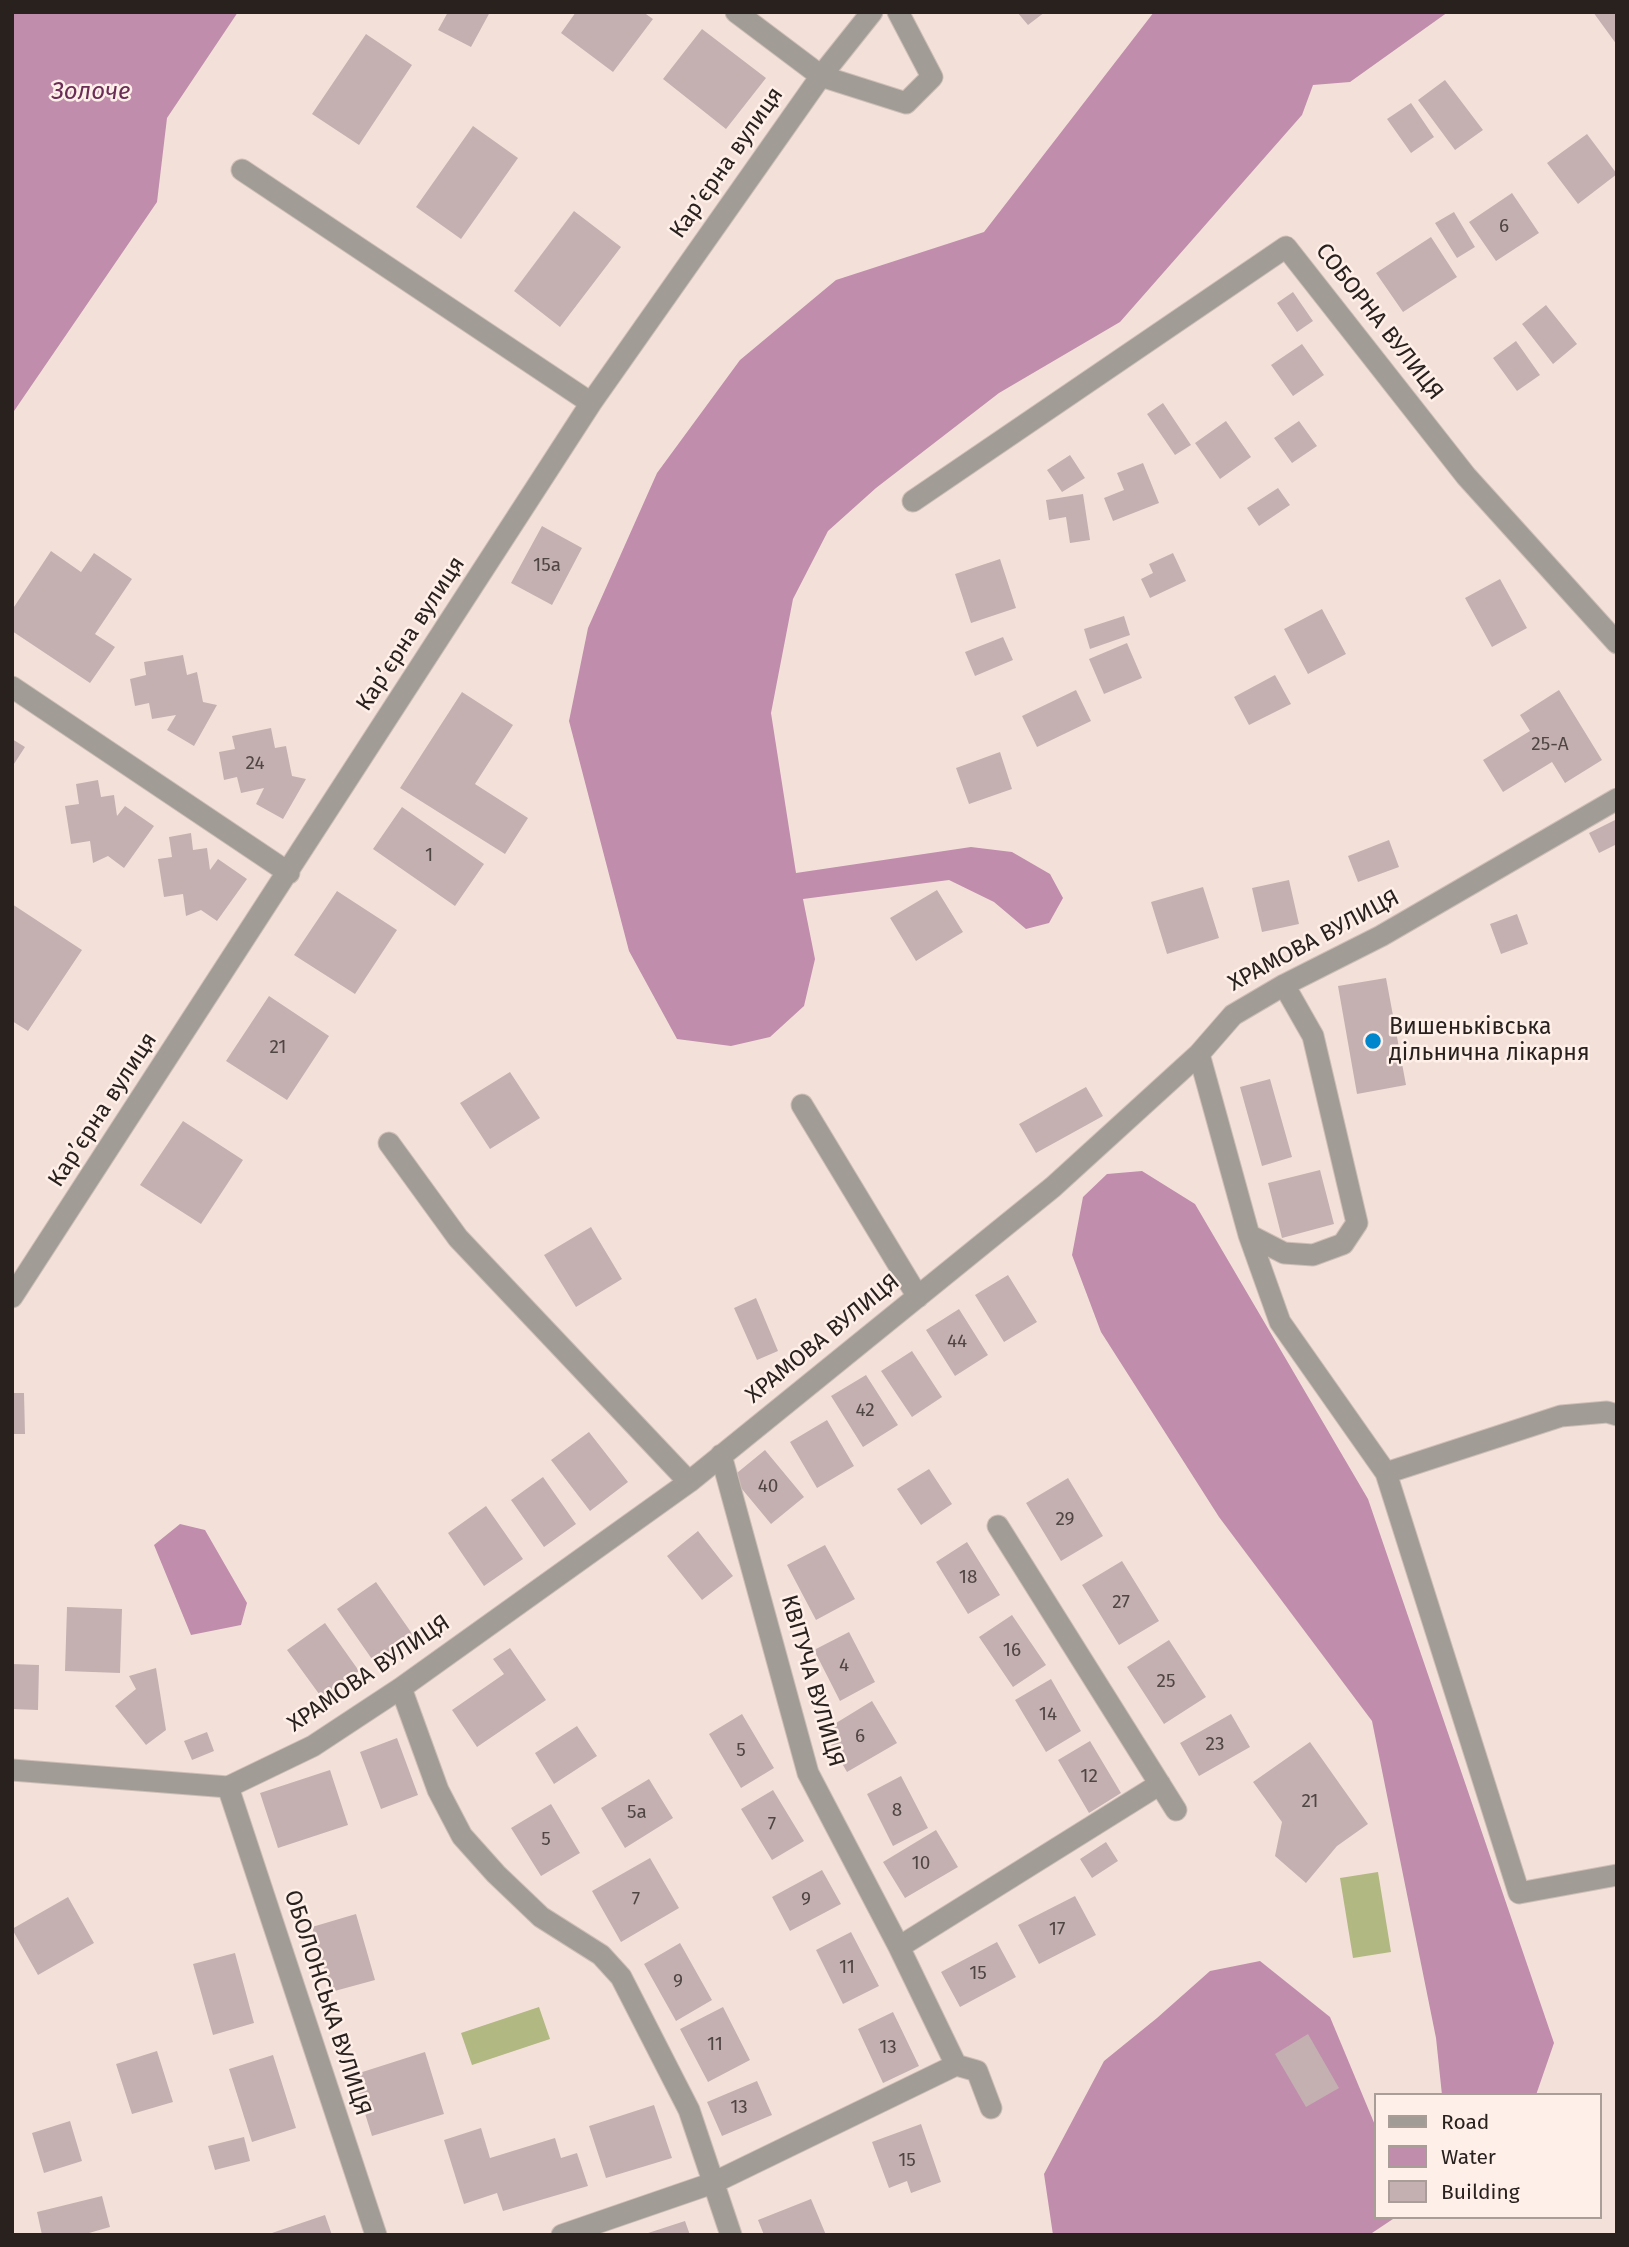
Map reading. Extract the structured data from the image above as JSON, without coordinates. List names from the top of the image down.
{
  "streets": {
    "street": [
      "Карʼєрна вулиця",
      "СОБОРНА ВУЛИЦЯ",
      "ХРАМОВА ВУЛИЦЯ",
      "КВІТУЧА ВУЛИЦЯ",
      "ОБОЛОНСЬКА ВУЛИЦЯ"
    ]
  },
  "crossings": [
    ["ХРАМОВА ВУЛИЦЯ", "КВІТУЧА ВУЛИЦЯ"],
    ["ХРАМОВА ВУЛИЦЯ", "ОБОЛОНСЬКА ВУЛИЦЯ"]
  ],
  "water": ["Золоче"],
  "places": ["Вишеньківська дільнична лікарня"],
  "house_numbers": [
    "6",
    "15а",
    "25-А",
    "24",
    "1",
    "21",
    "44",
    "42",
    "40",
    "29",
    "18",
    "27",
    "16",
    "4",
    "25",
    "14",
    "6",
    "23",
    "5",
    "12",
    "21",
    "8",
    "5а",
    "7",
    "5",
    "10",
    "7",
    "9",
    "17",
    "11",
    "15",
    "9",
    "11",
    "13",
    "13",
    "15"
  ],
  "legend": ["Road", "Water", "Building"]
}
